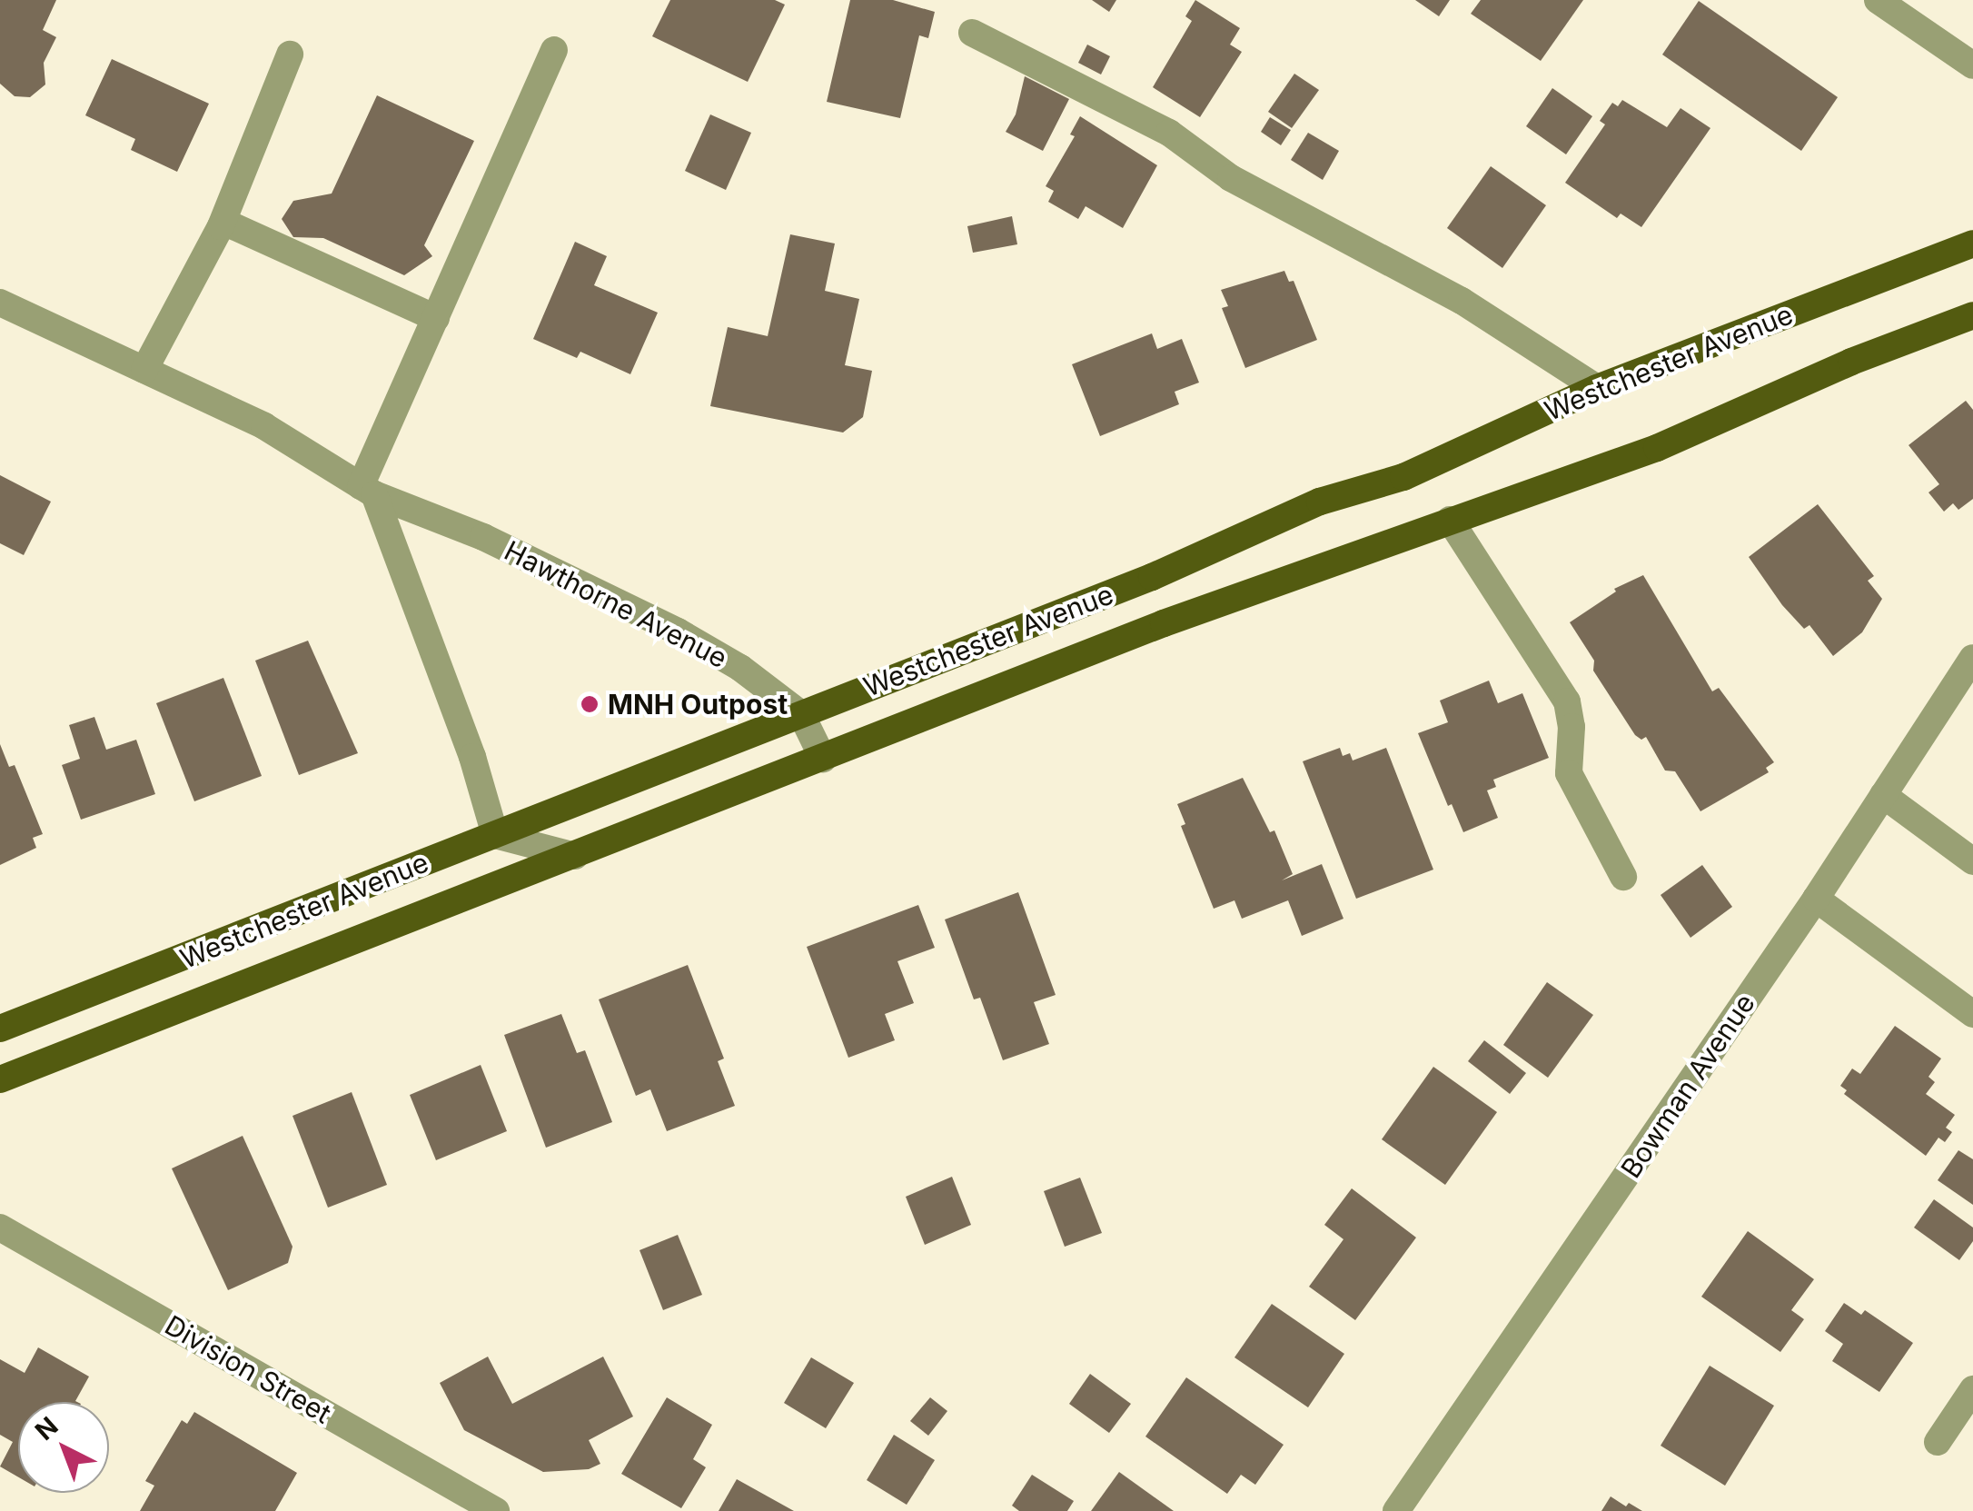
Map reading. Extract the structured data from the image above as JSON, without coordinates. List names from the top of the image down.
{
  "streets": {
    "main road": ["Westchester Avenue"],
    "street": ["Hawthorne Avenue", "Bowman Avenue", "Division Street"]
  },
  "crossings": [
    ["Westchester Avenue", "Hawthorne Avenue"]
  ],
  "places": ["MNH Outpost"],
  "north": "top left"
}
